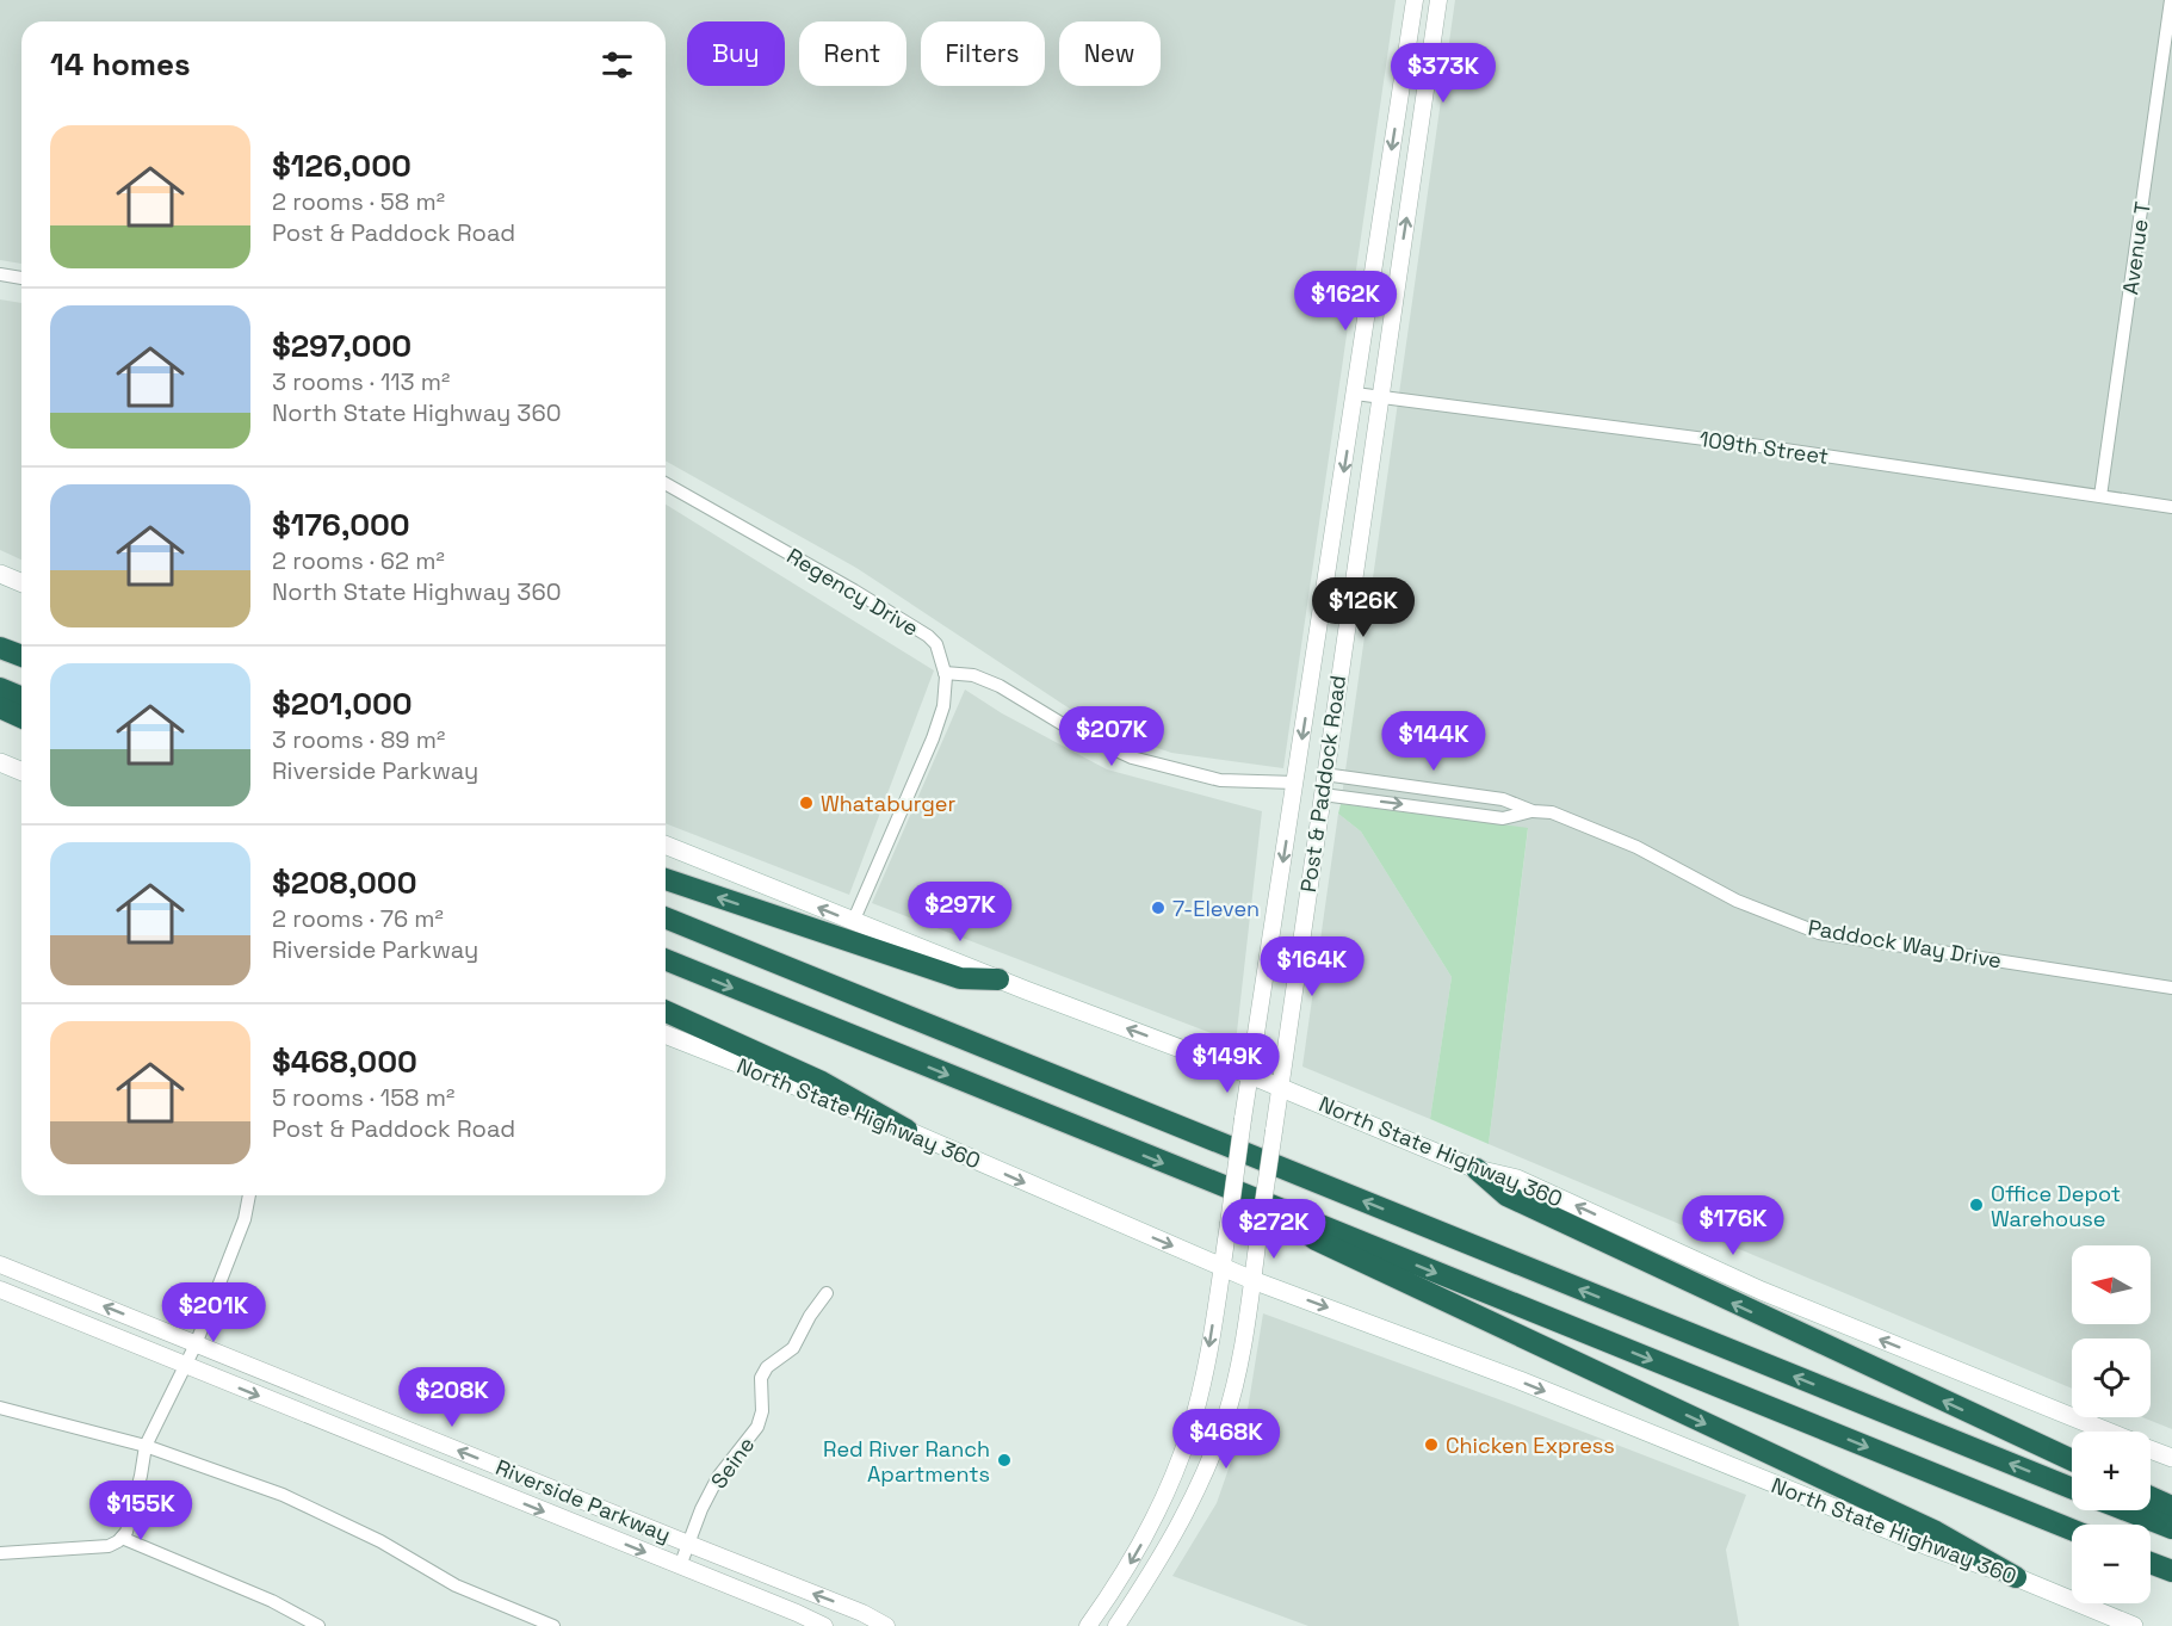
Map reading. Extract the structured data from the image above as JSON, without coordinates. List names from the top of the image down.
{
  "streets": {
    "main road": ["North State Highway 360"],
    "street": [
      "Avenue T",
      "109th Street",
      "Regency Drive",
      "Post & Paddock Road",
      "Paddock Way Drive",
      "Seine",
      "Riverside Parkway"
    ]
  },
  "crossings": [
    ["Avenue T", "109th Street"],
    ["109th Street", "Post & Paddock Road"],
    ["Regency Drive", "Paddock Way Drive"],
    ["Regency Drive", "North State Highway 360"],
    ["Post & Paddock Road", "Paddock Way Drive"],
    ["Post & Paddock Road", "North State Highway 360"],
    ["Seine", "Riverside Parkway"]
  ],
  "places": [
    "Whataburger",
    "7-Eleven",
    "Office Depot Warehouse",
    "Chicken Express",
    "Red River Ranch Apartments"
  ],
  "north": "left",
  "page": {
    "chip": [
      "Buy",
      "Rent",
      "Filters",
      "New"
    ],
    "heading": "14 homes",
    "price": [
      "$373K",
      "$162K",
      "$126K",
      "$207K",
      "$144K",
      "$297K",
      "$164K",
      "$149K",
      "$176K",
      "$272K",
      "$201K",
      "$208K",
      "$468K",
      "$155K"
    ],
    "list": [
      {
        "name": "$126,000",
        "note": "2 rooms · 58 m² · Post & Paddock Road"
      },
      {
        "name": "$297,000",
        "note": "3 rooms · 113 m² · North State Highway 360"
      },
      {
        "name": "$176,000",
        "note": "2 rooms · 62 m² · North State Highway 360"
      },
      {
        "name": "$201,000",
        "note": "3 rooms · 89 m² · Riverside Parkway"
      },
      {
        "name": "$208,000",
        "note": "2 rooms · 76 m² · Riverside Parkway"
      },
      {
        "name": "$468,000",
        "note": "5 rooms · 158 m² · Post & Paddock Road"
      }
    ],
    "map_buttons": ["+", "−"]
  }
}
